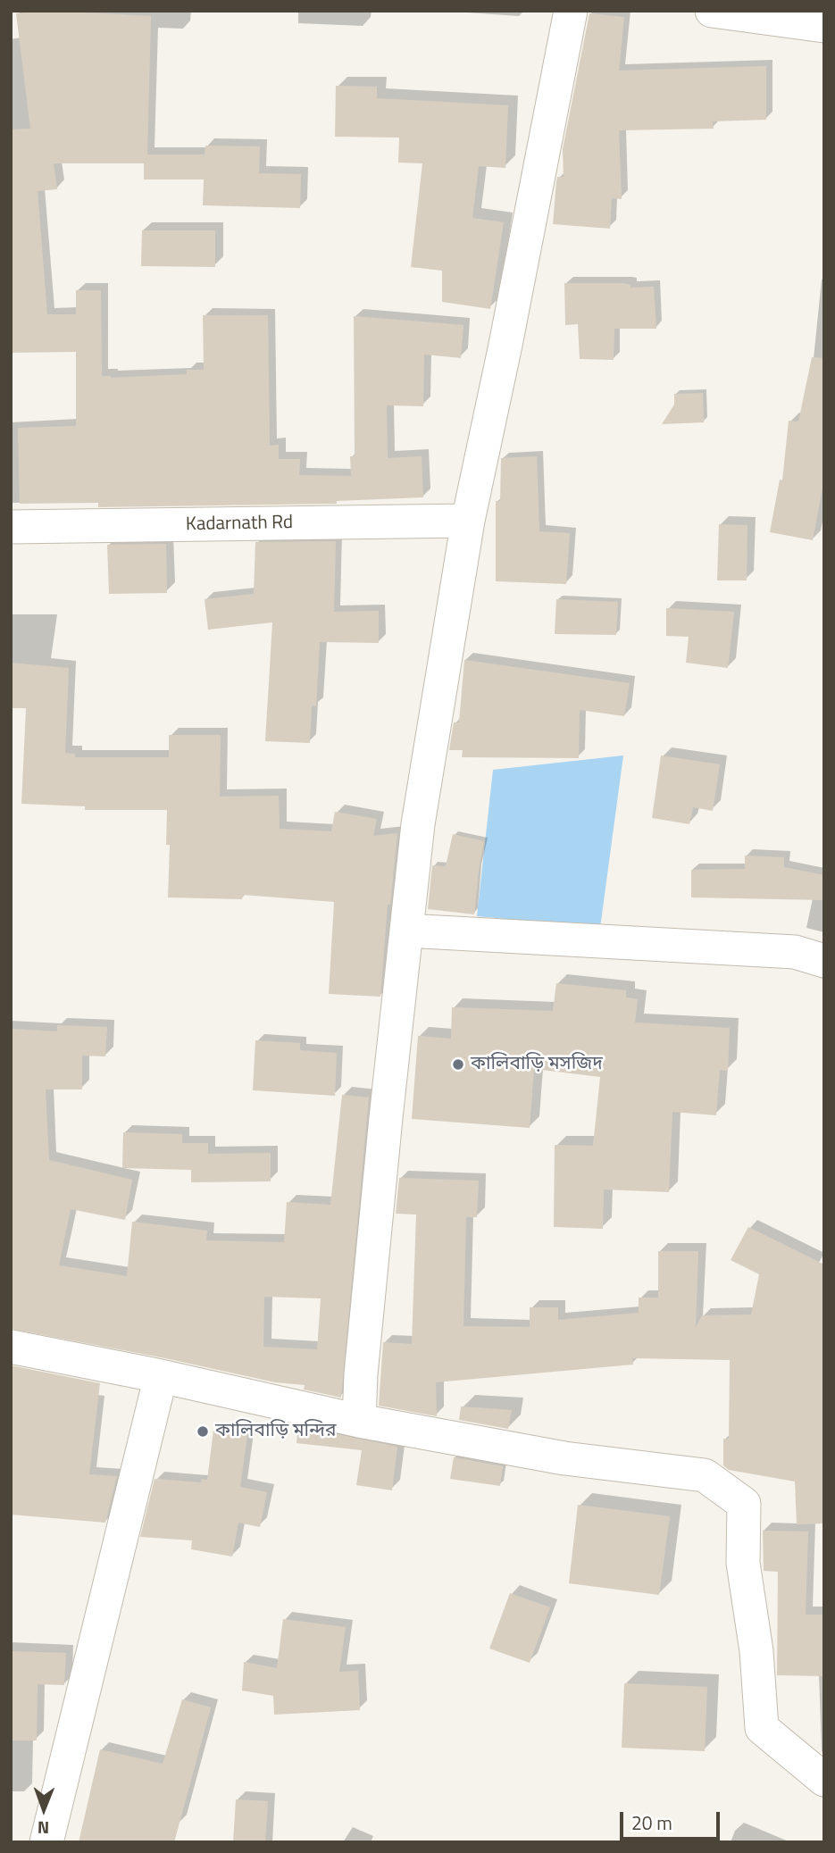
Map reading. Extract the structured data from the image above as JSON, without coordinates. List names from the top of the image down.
{
  "streets": {
    "street": ["Kadarnath Rd"]
  },
  "places": ["কালিবাড়ি মসজিদ", "কালিবাড়ি মন্দির"],
  "scale_bar": "20 m",
  "north": "bottom"
}
